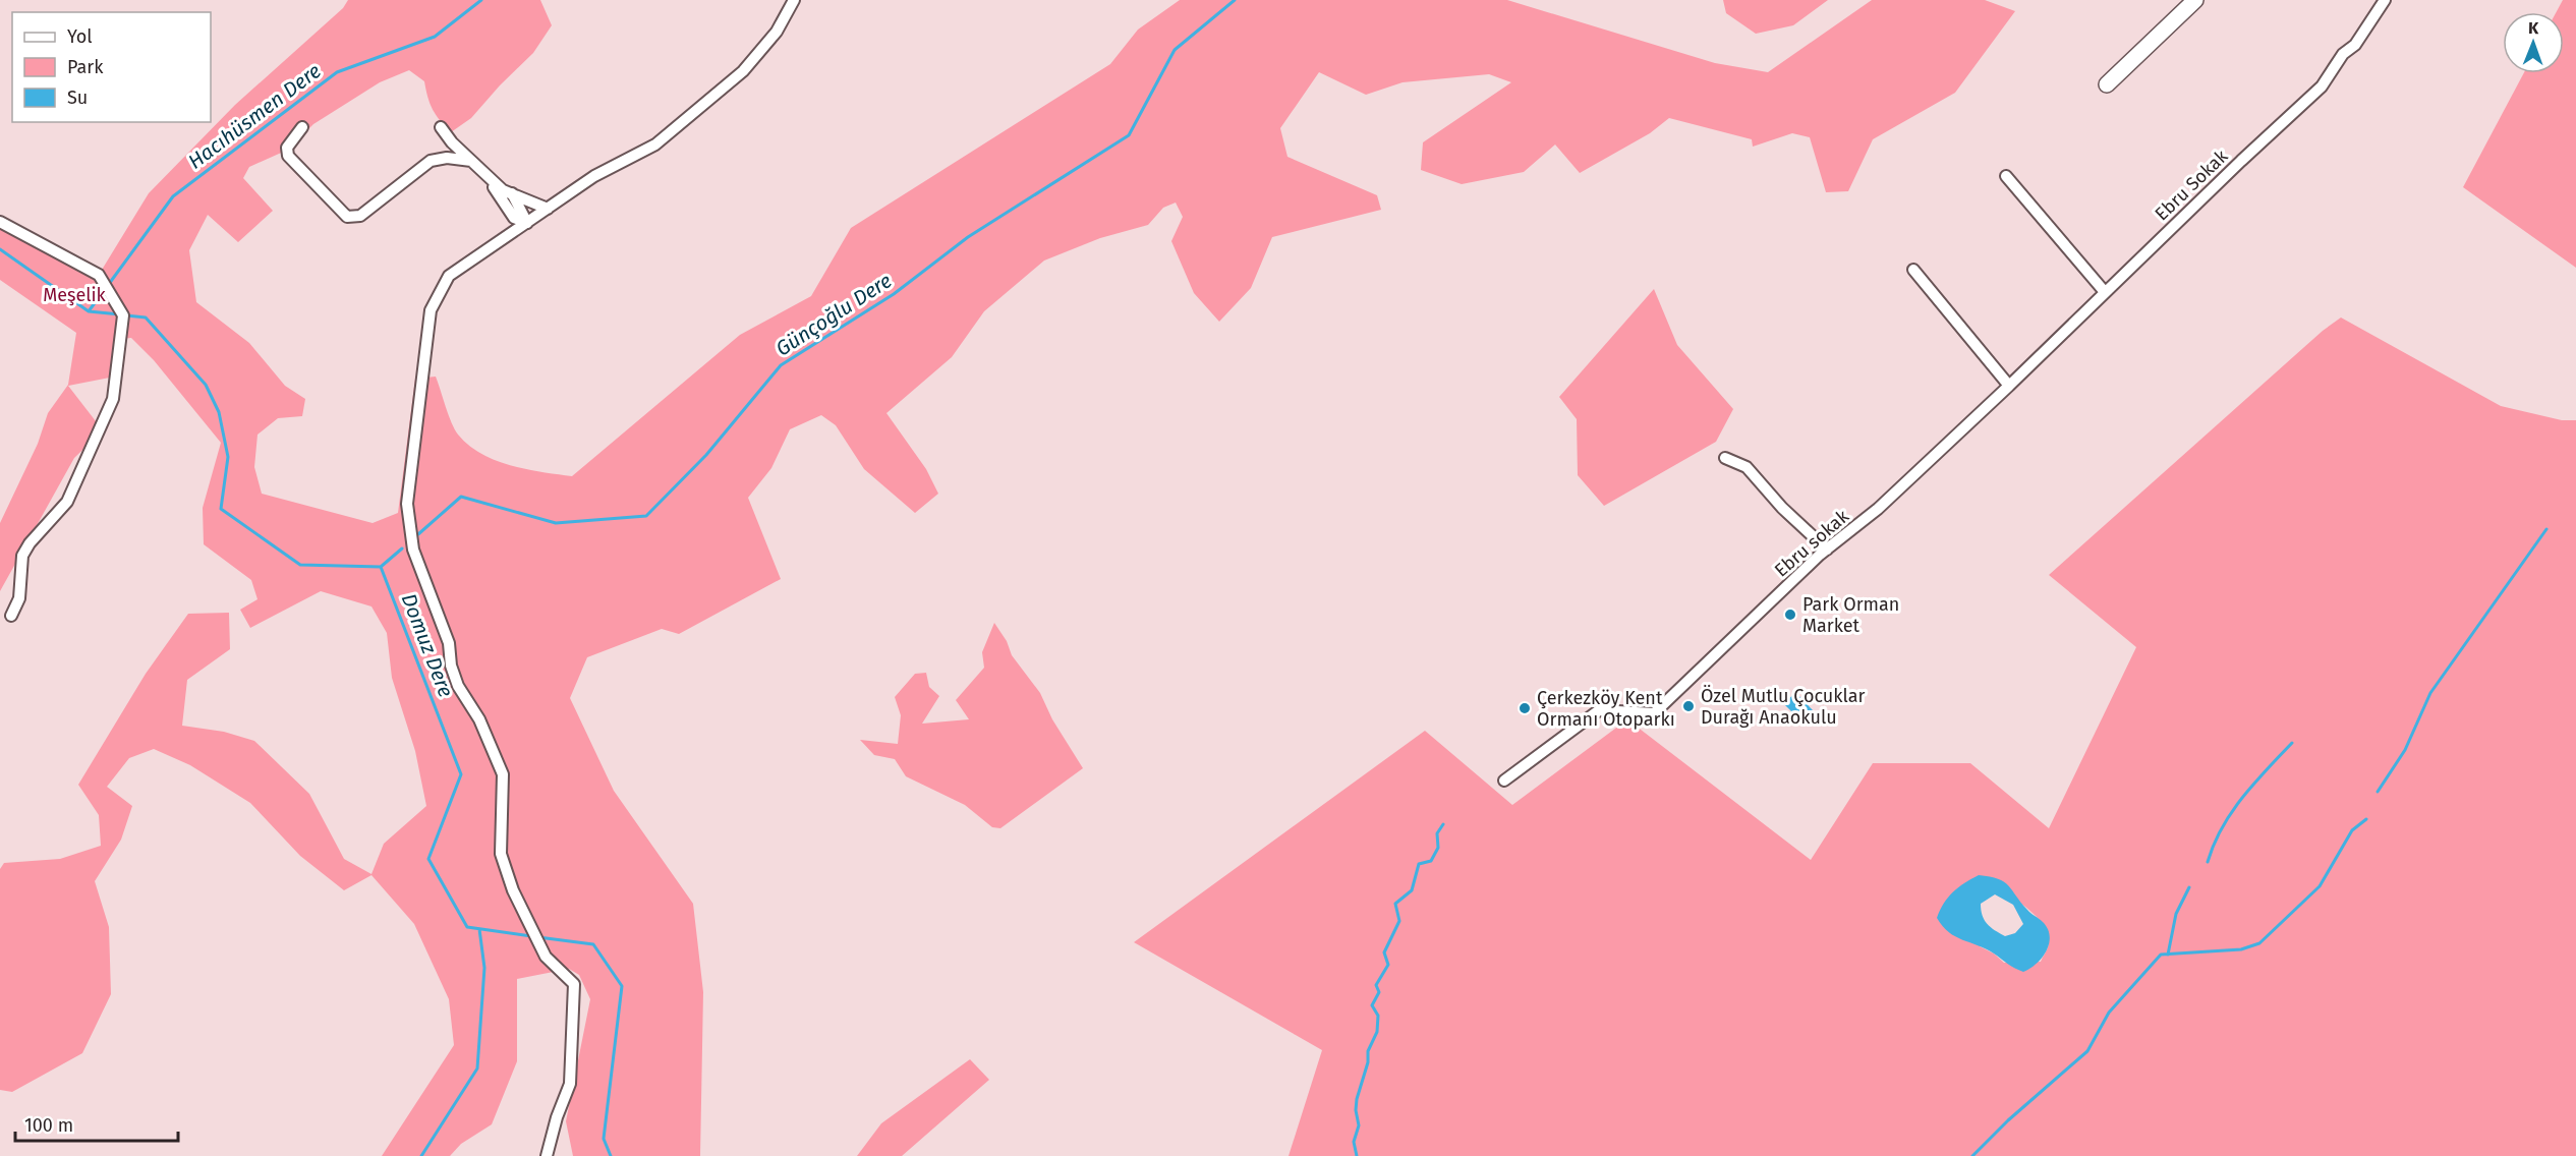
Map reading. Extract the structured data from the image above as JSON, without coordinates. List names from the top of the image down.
{
  "streets": {
    "street": ["Ebru Sokak", "Ebru sokak"]
  },
  "crossings": [
    ["Ebru Sokak", "Ebru sokak"]
  ],
  "water": ["Hacıhüsmen Dere", "Günçoğlu Dere", "Domuz Dere"],
  "parks": ["Meşelik"],
  "places": ["Park Orman Market", "Özel Mutlu Çocuklar Durağı Anaokulu", "Çerkezköy Kent Ormanı Otoparkı"],
  "legend": ["Yol", "Park", "Su"],
  "scale_bar": "100 m",
  "north": "top"
}
